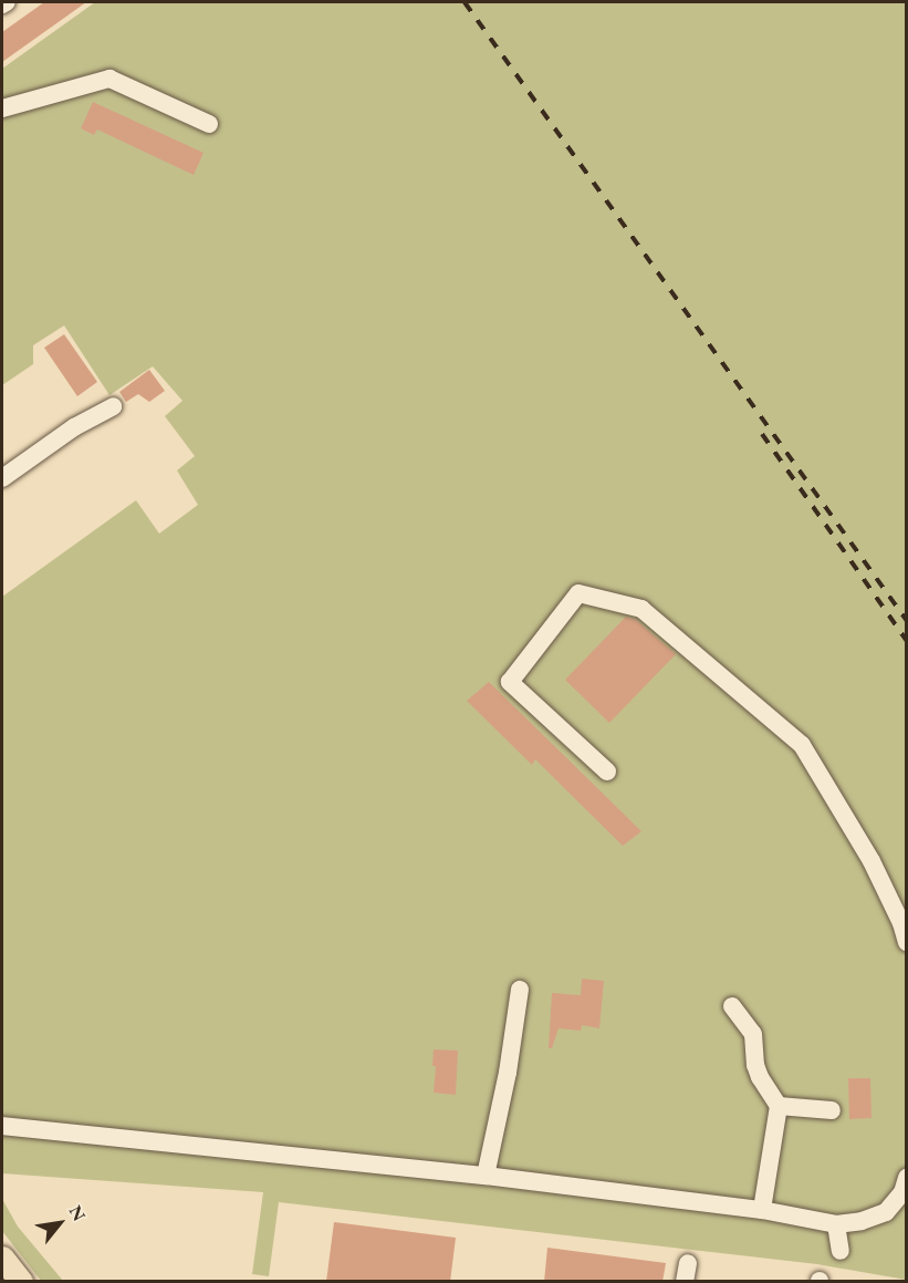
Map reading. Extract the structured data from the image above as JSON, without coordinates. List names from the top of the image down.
{
  "north": "top right"
}
